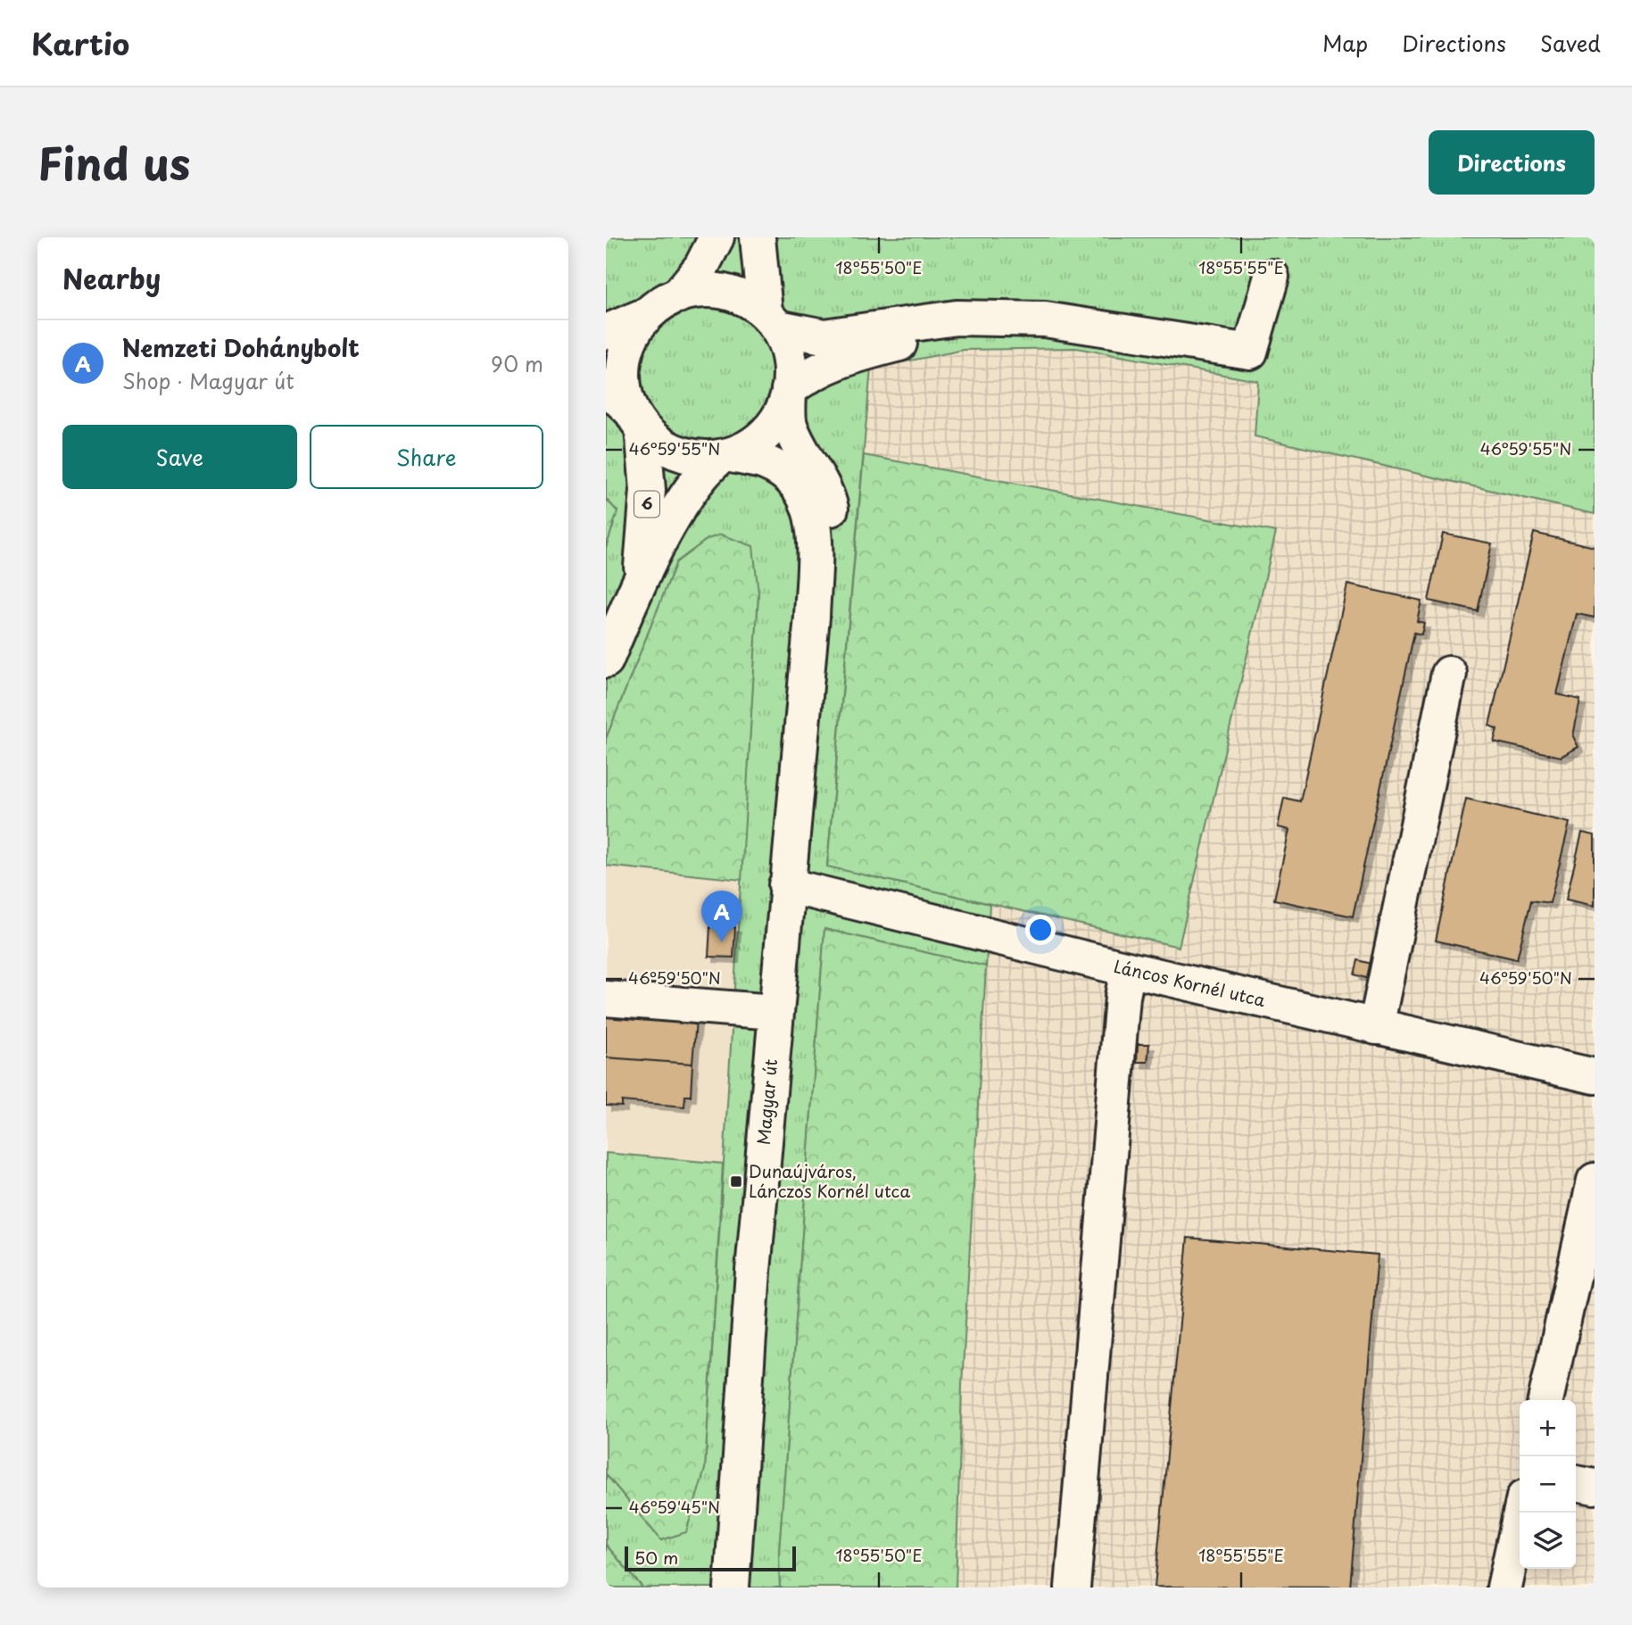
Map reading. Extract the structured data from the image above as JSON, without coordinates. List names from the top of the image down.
{
  "streets": {
    "street": ["6", "Láncos Kornél utca", "Magyar út"]
  },
  "crossings": [
    ["6", "Magyar út"],
    ["Láncos Kornél utca", "Magyar út"]
  ],
  "places": {
    "transit": ["Dunaújváros, Lánczos Kornél utca"]
  },
  "scale_bar": "50 m",
  "page": {
    "header": "Kartio",
    "nav": ["Map", "Directions", "Saved"],
    "title": "Find us",
    "buttons": [
      "Directions",
      ["Save", "Share"]
    ],
    "heading": "Nearby",
    "list": [
      {
        "mark": "A",
        "name": "Nemzeti Dohánybolt",
        "note": "Shop · Magyar út",
        "value": "90 m"
      }
    ],
    "pins": "A",
    "map_buttons": ["+", "−"],
    "scale": "50 m"
  },
  "coordinates": [
    "18°55'50\"E",
    "18°55'55\"E",
    "46°59'55\"N",
    "46°59'50\"N",
    "46°59'45\"N"
  ]
}
